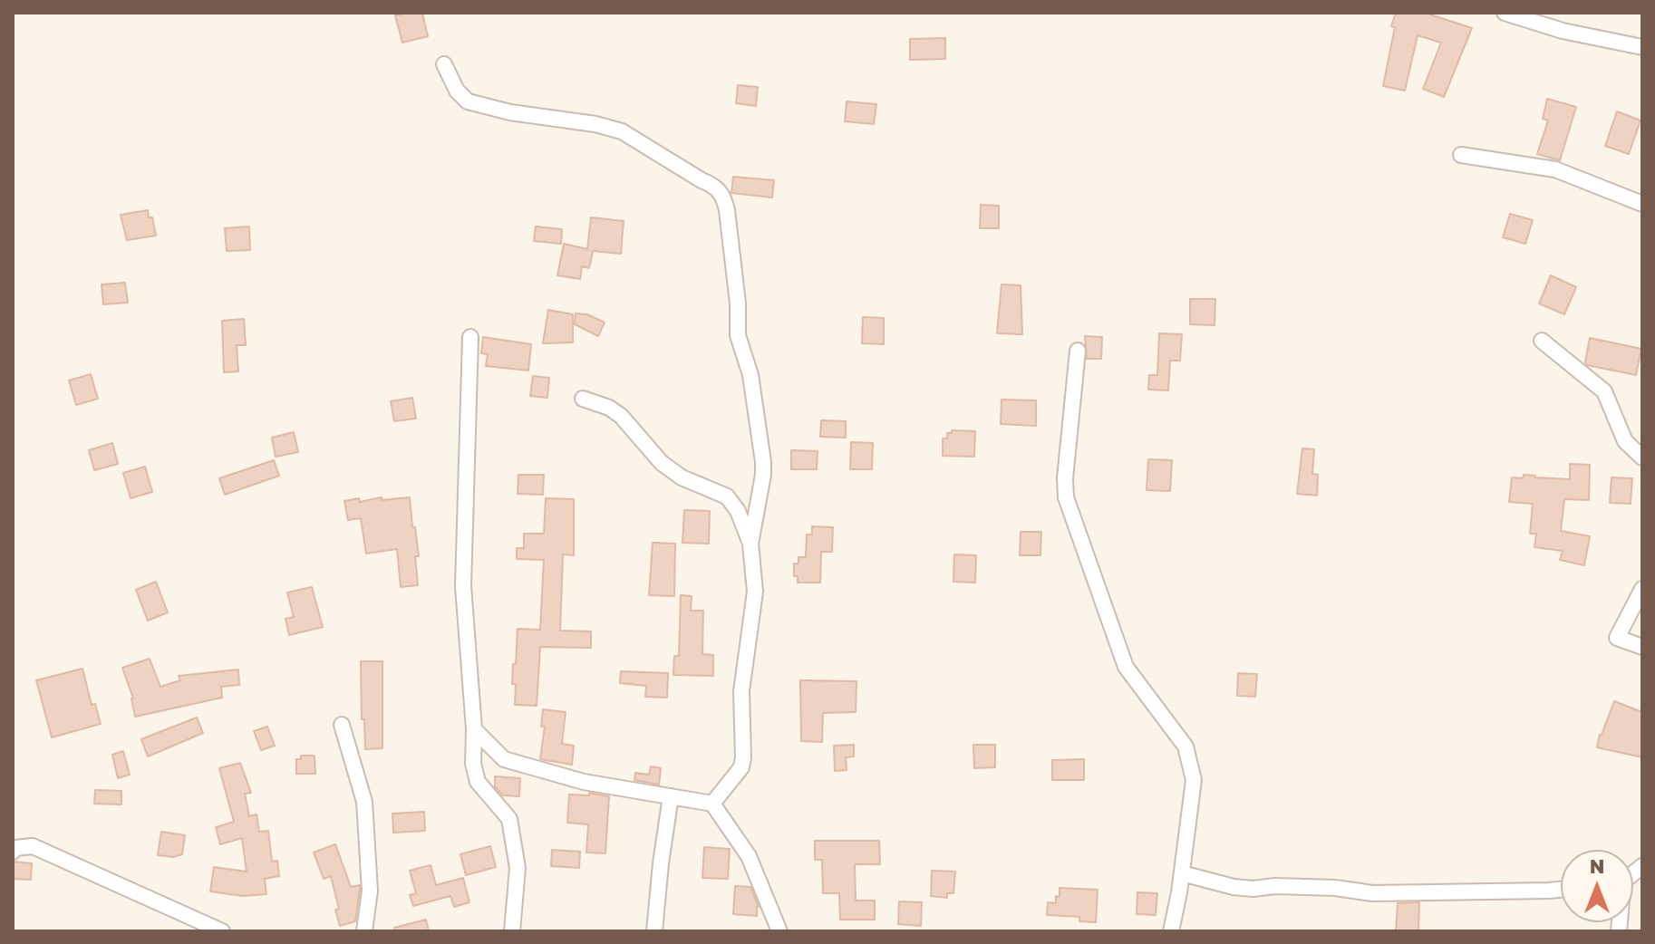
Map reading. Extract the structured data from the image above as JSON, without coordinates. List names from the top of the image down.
{
  "north": "top"
}
